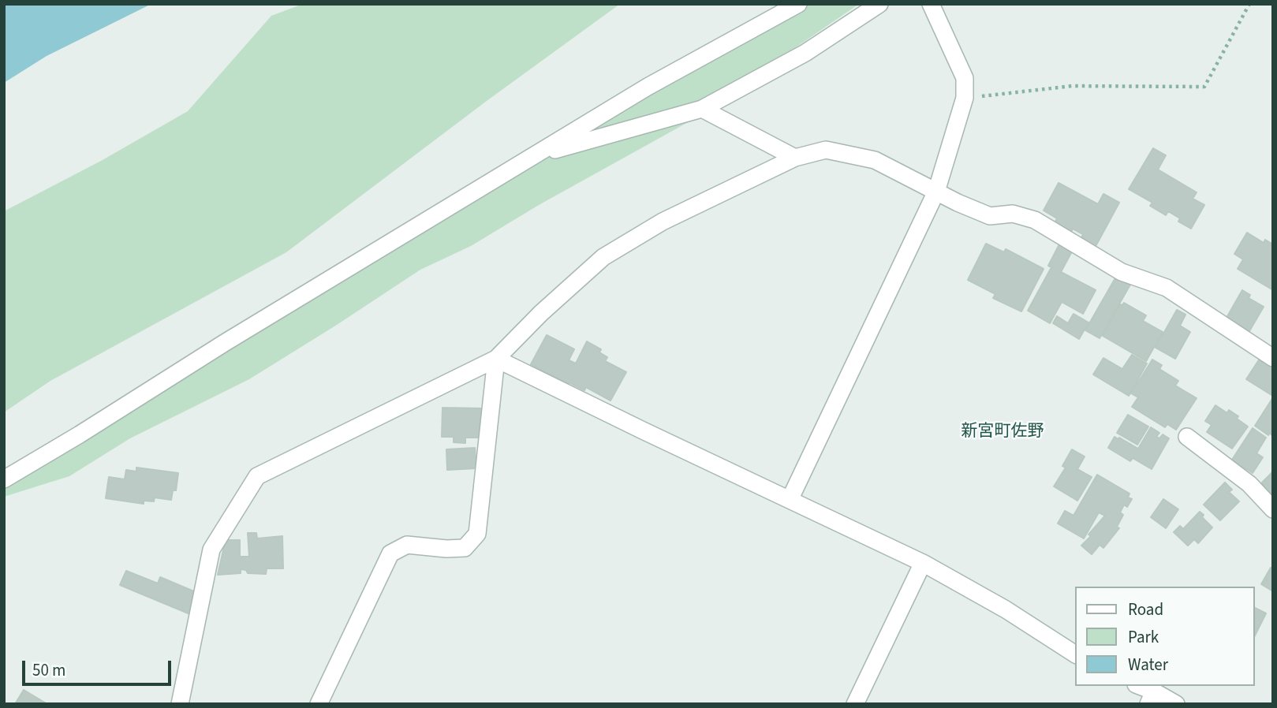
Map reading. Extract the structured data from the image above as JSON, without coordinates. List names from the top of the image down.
{
  "districts": ["新宮町佐野"],
  "legend": ["Road", "Park", "Water"],
  "scale_bar": "50 m"
}
